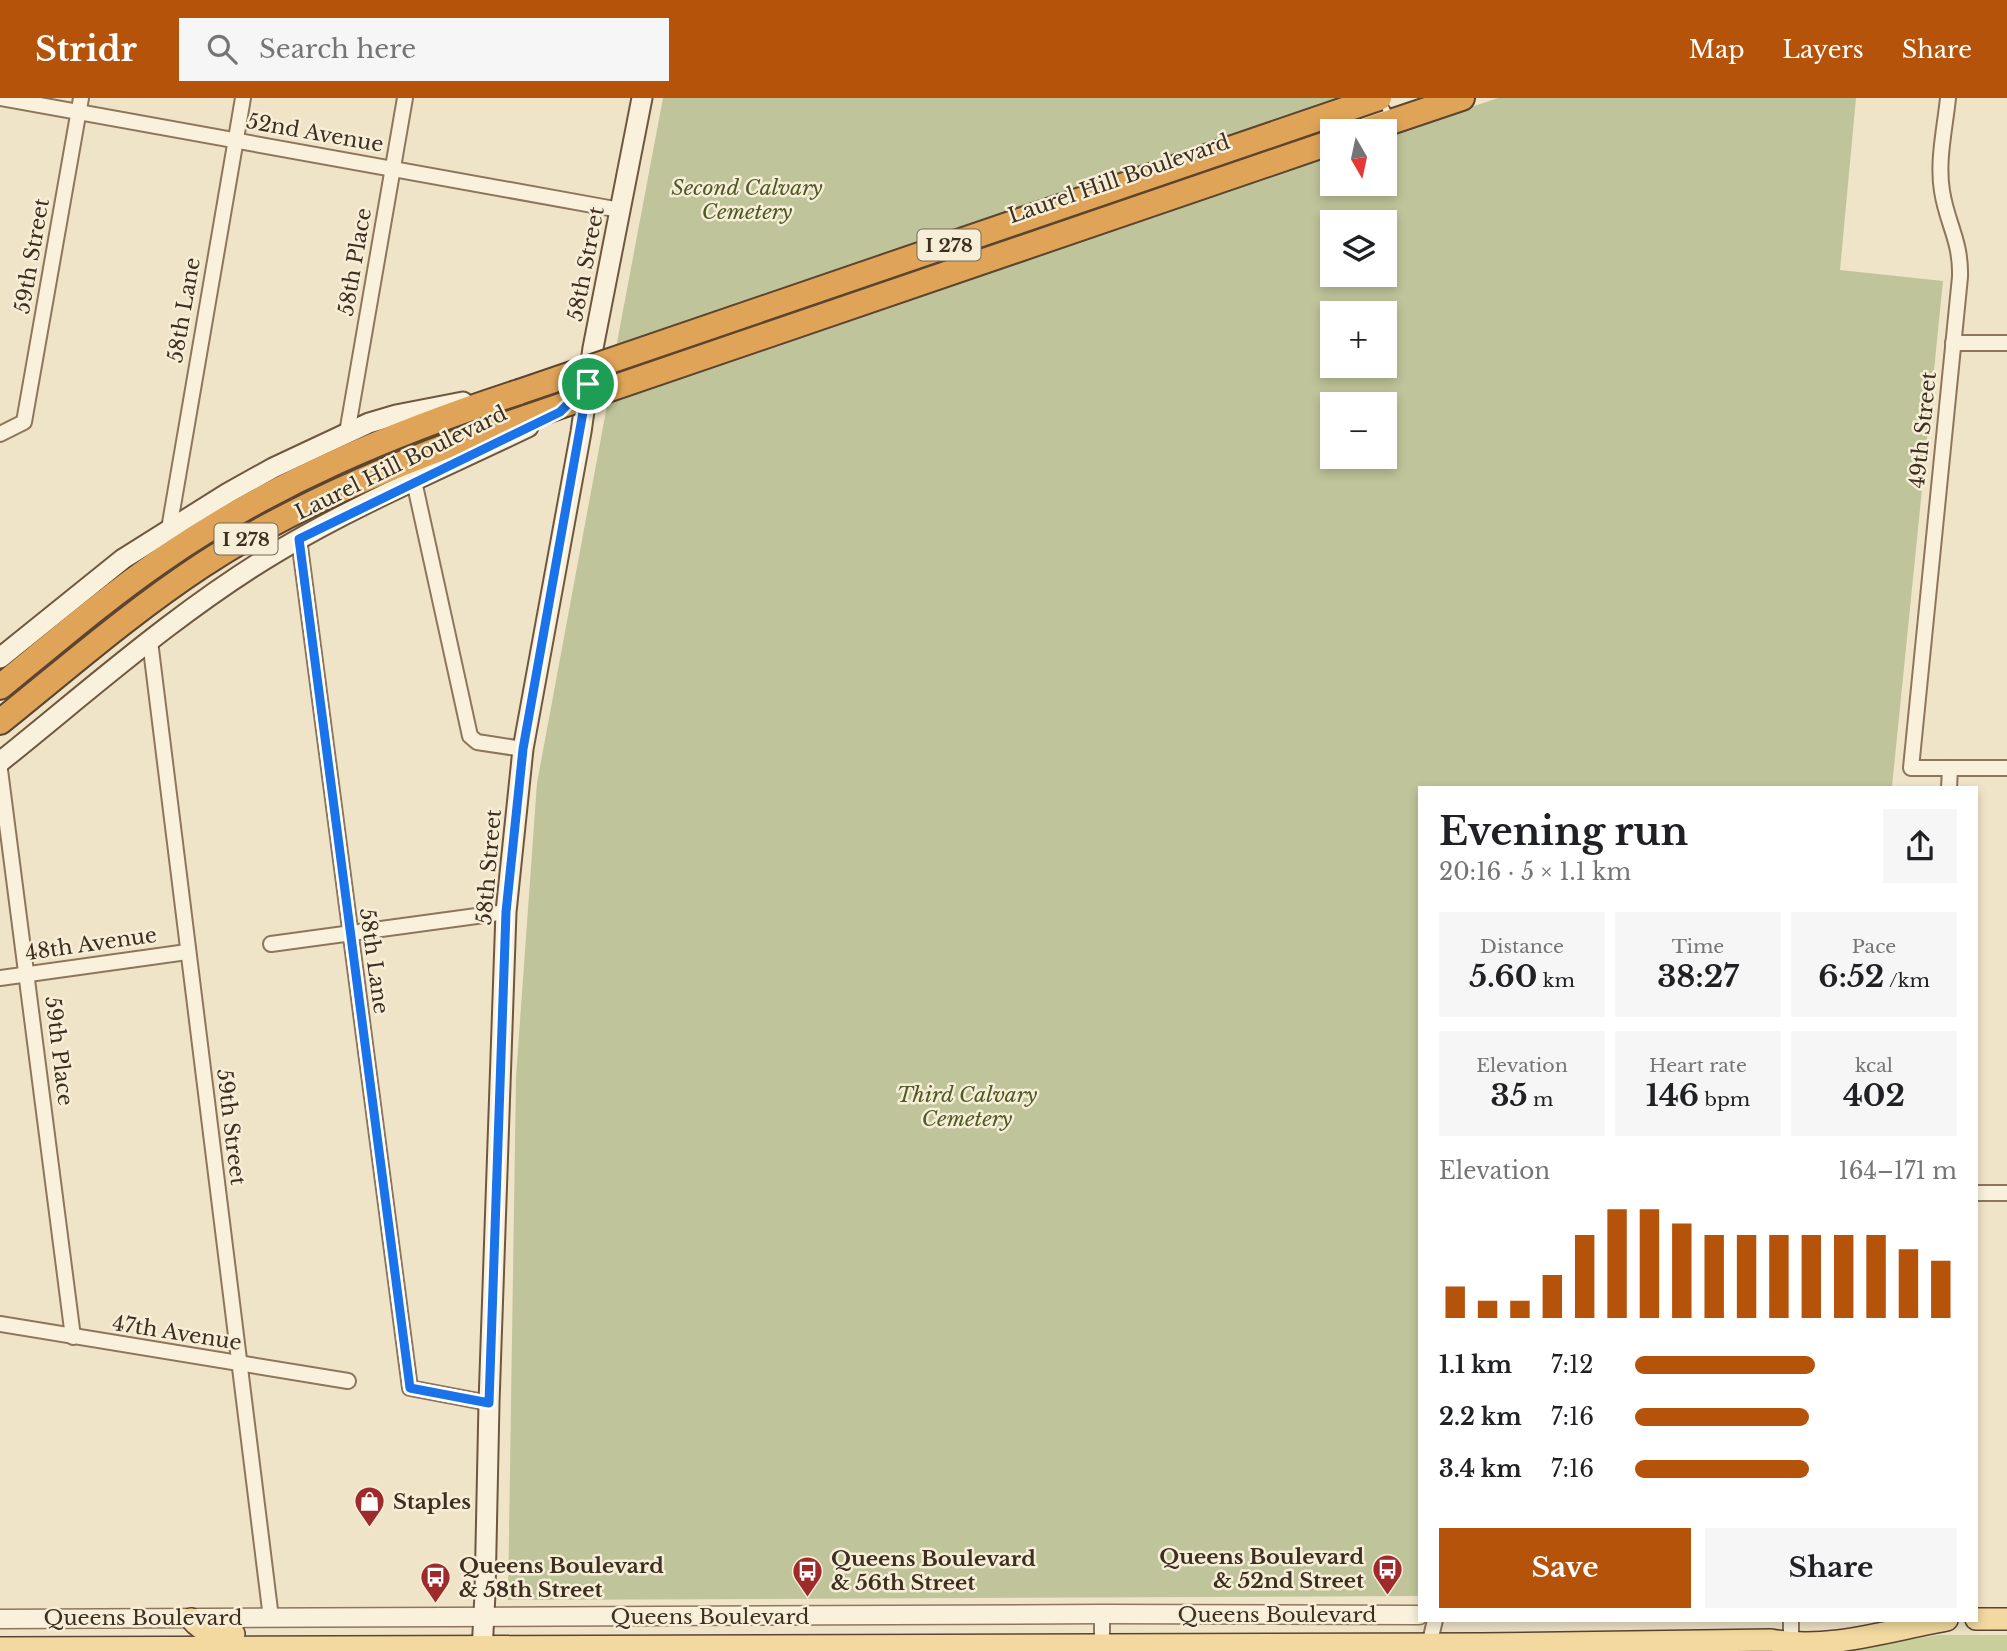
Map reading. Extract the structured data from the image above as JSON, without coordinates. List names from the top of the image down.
{
  "streets": {
    "highway": ["I 278"],
    "main road": ["Laurel Hill Boulevard", "58th Street", "Queens Boulevard"],
    "street": [
      "52nd Avenue",
      "59th Street",
      "58th Place",
      "58th Lane",
      "49th Street",
      "48th Avenue",
      "59th Place",
      "47th Avenue"
    ]
  },
  "crossings": [
    ["52nd Avenue", "59th Street"],
    ["52nd Avenue", "58th Place"],
    ["52nd Avenue", "58th Street"],
    ["52nd Avenue", "58th Lane"],
    ["Laurel Hill Boulevard", "59th Street"],
    ["Laurel Hill Boulevard", "58th Place"],
    ["Laurel Hill Boulevard", "58th Street"],
    ["Laurel Hill Boulevard", "58th Lane"],
    ["59th Street", "48th Avenue"],
    ["59th Street", "47th Avenue"],
    ["59th Street", "Queens Boulevard"],
    ["58th Street", "58th Lane"],
    ["58th Street", "Queens Boulevard"],
    ["48th Avenue", "59th Place"],
    ["59th Place", "47th Avenue"]
  ],
  "parks": ["Second Calvary Cemetery", "Third Calvary Cemetery"],
  "places": {
    "shop": ["Staples"],
    "bus stop": ["Queens Boulevard & 52nd Street", "Queens Boulevard & 56th Street", "Queens Boulevard & 58th Street"]
  },
  "north": "bottom",
  "page": {
    "header": "Stridr",
    "search": "Search here",
    "nav": ["Map", "Layers", "Share"],
    "map_buttons": ["+", "−"],
    "heading": ["Evening run", "20:16 · 5 × 1.1 km"],
    "stats": [
      ["Distance", "5.60 km"],
      ["Time", "38:27"],
      ["Pace", "6:52 /km"],
      ["Elevation", "35 m"],
      ["Heart rate", "146 bpm"],
      ["kcal", "402"]
    ],
    "chart": ["Elevation", "164–171 m"],
    "list": [
      {
        "name": "1.1 km",
        "note": "7:12"
      },
      {
        "name": "2.2 km",
        "note": "7:16"
      },
      {
        "name": "3.4 km",
        "note": "7:16"
      }
    ],
    "buttons": ["Save", "Share"]
  }
}
